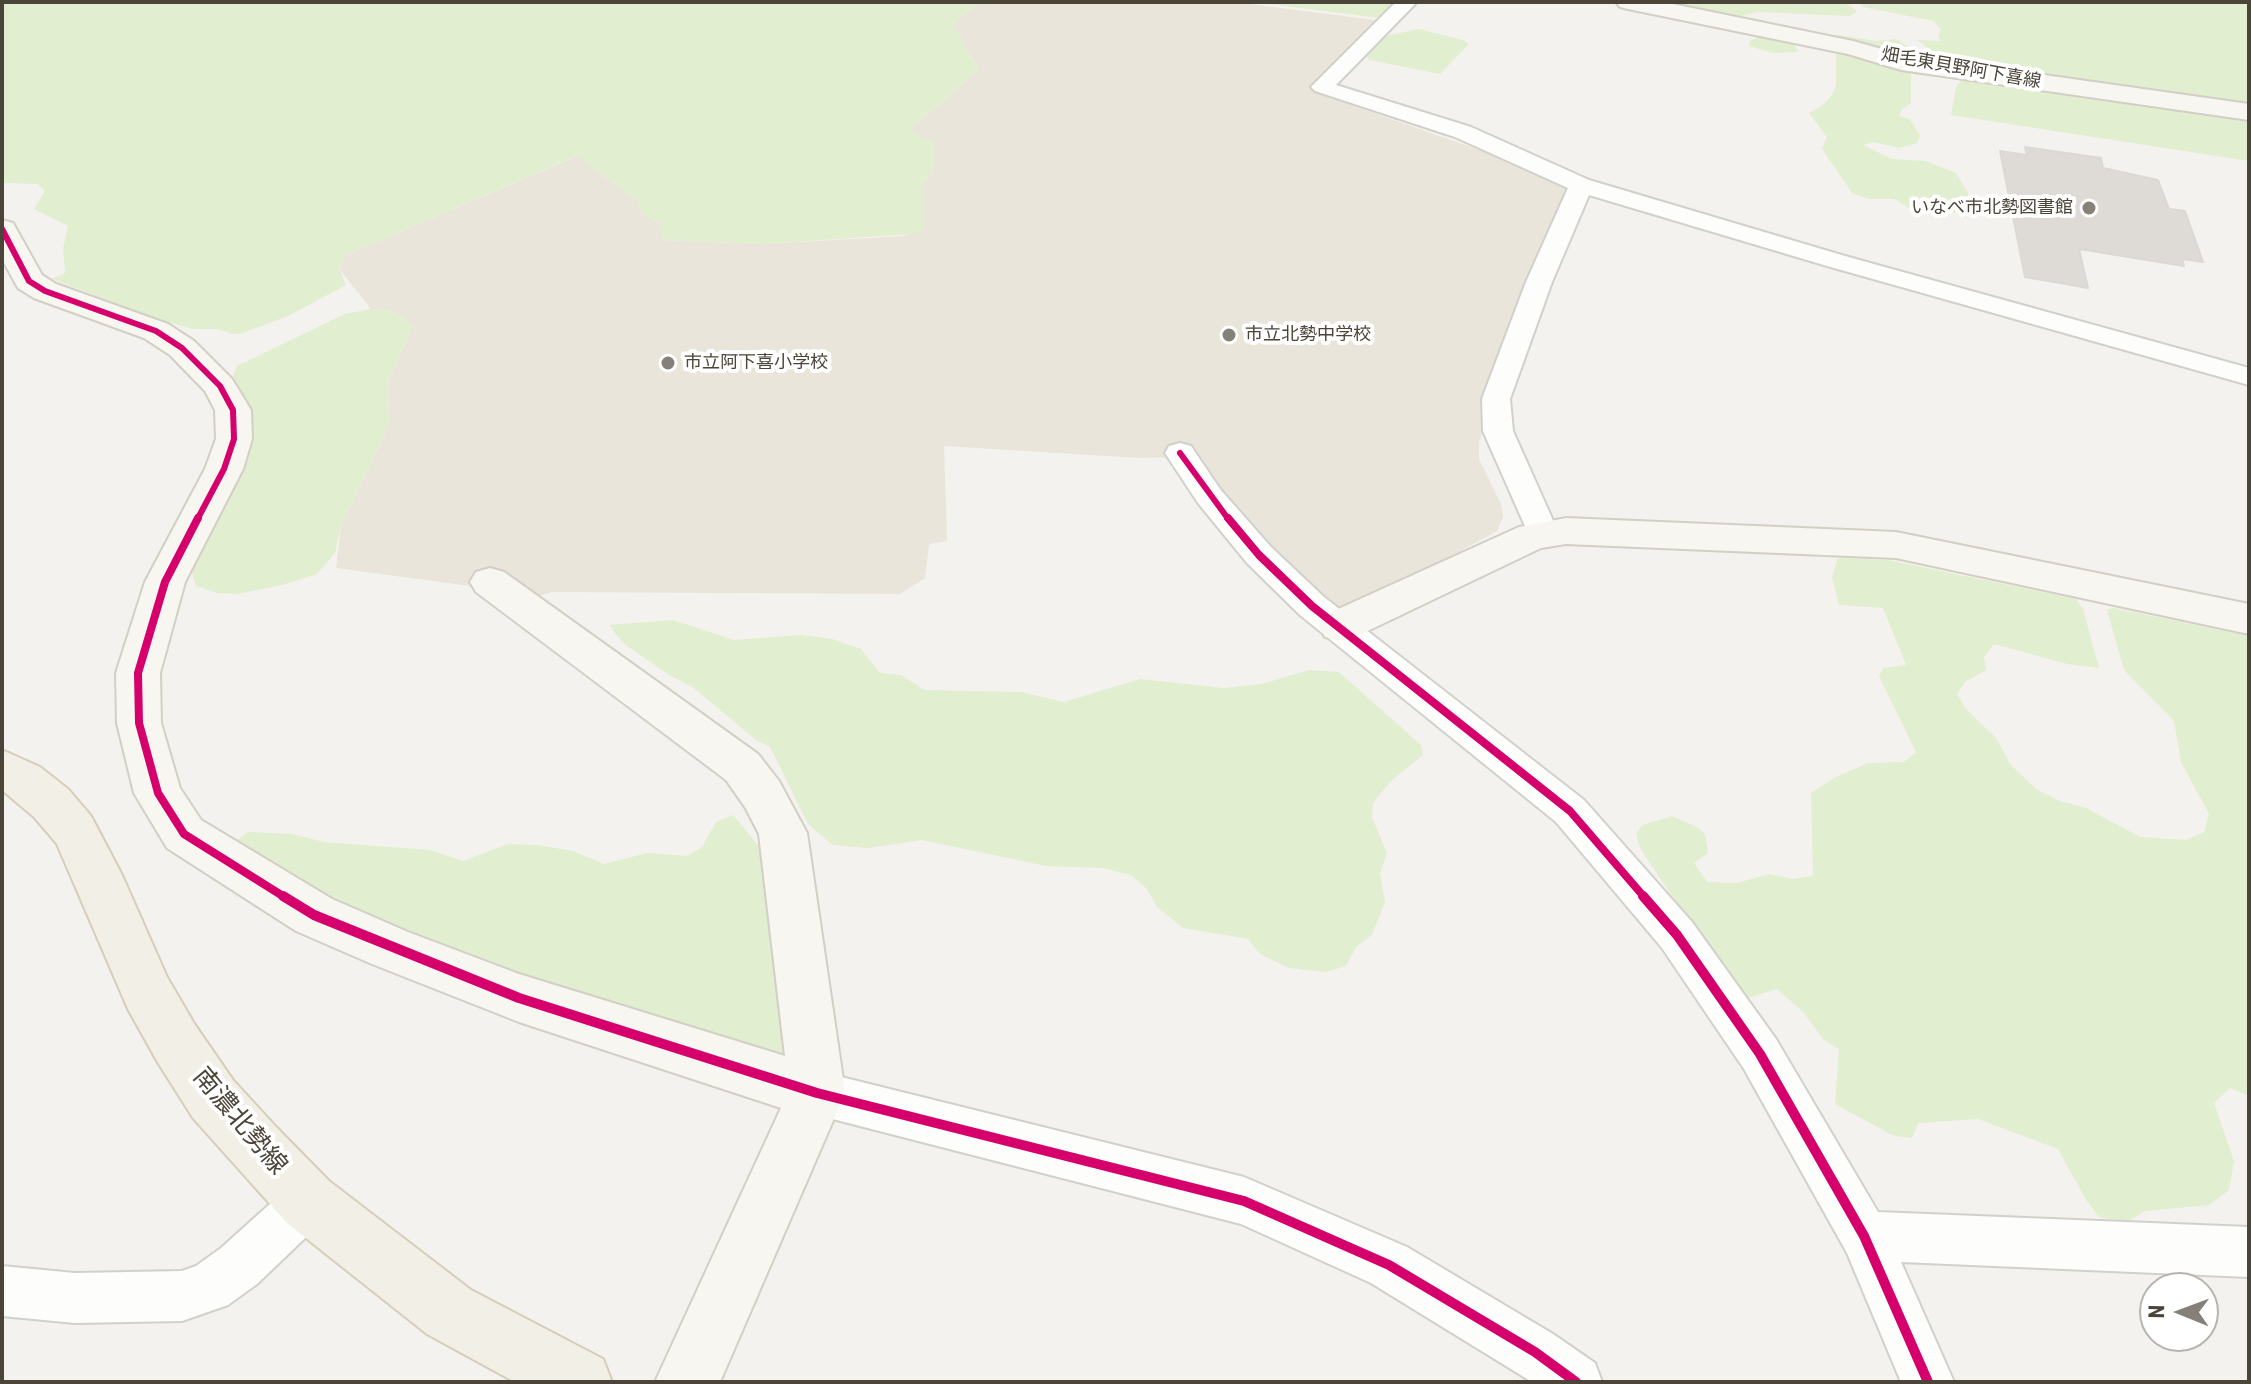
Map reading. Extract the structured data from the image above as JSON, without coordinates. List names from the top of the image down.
{
  "streets": {
    "main road": ["南濃北勢線"],
    "street": ["畑毛東貝野阿下喜線"]
  },
  "places": ["いなべ市北勢図書館", "市立北勢中学校", "市立阿下喜小学校"],
  "north": "left"
}
